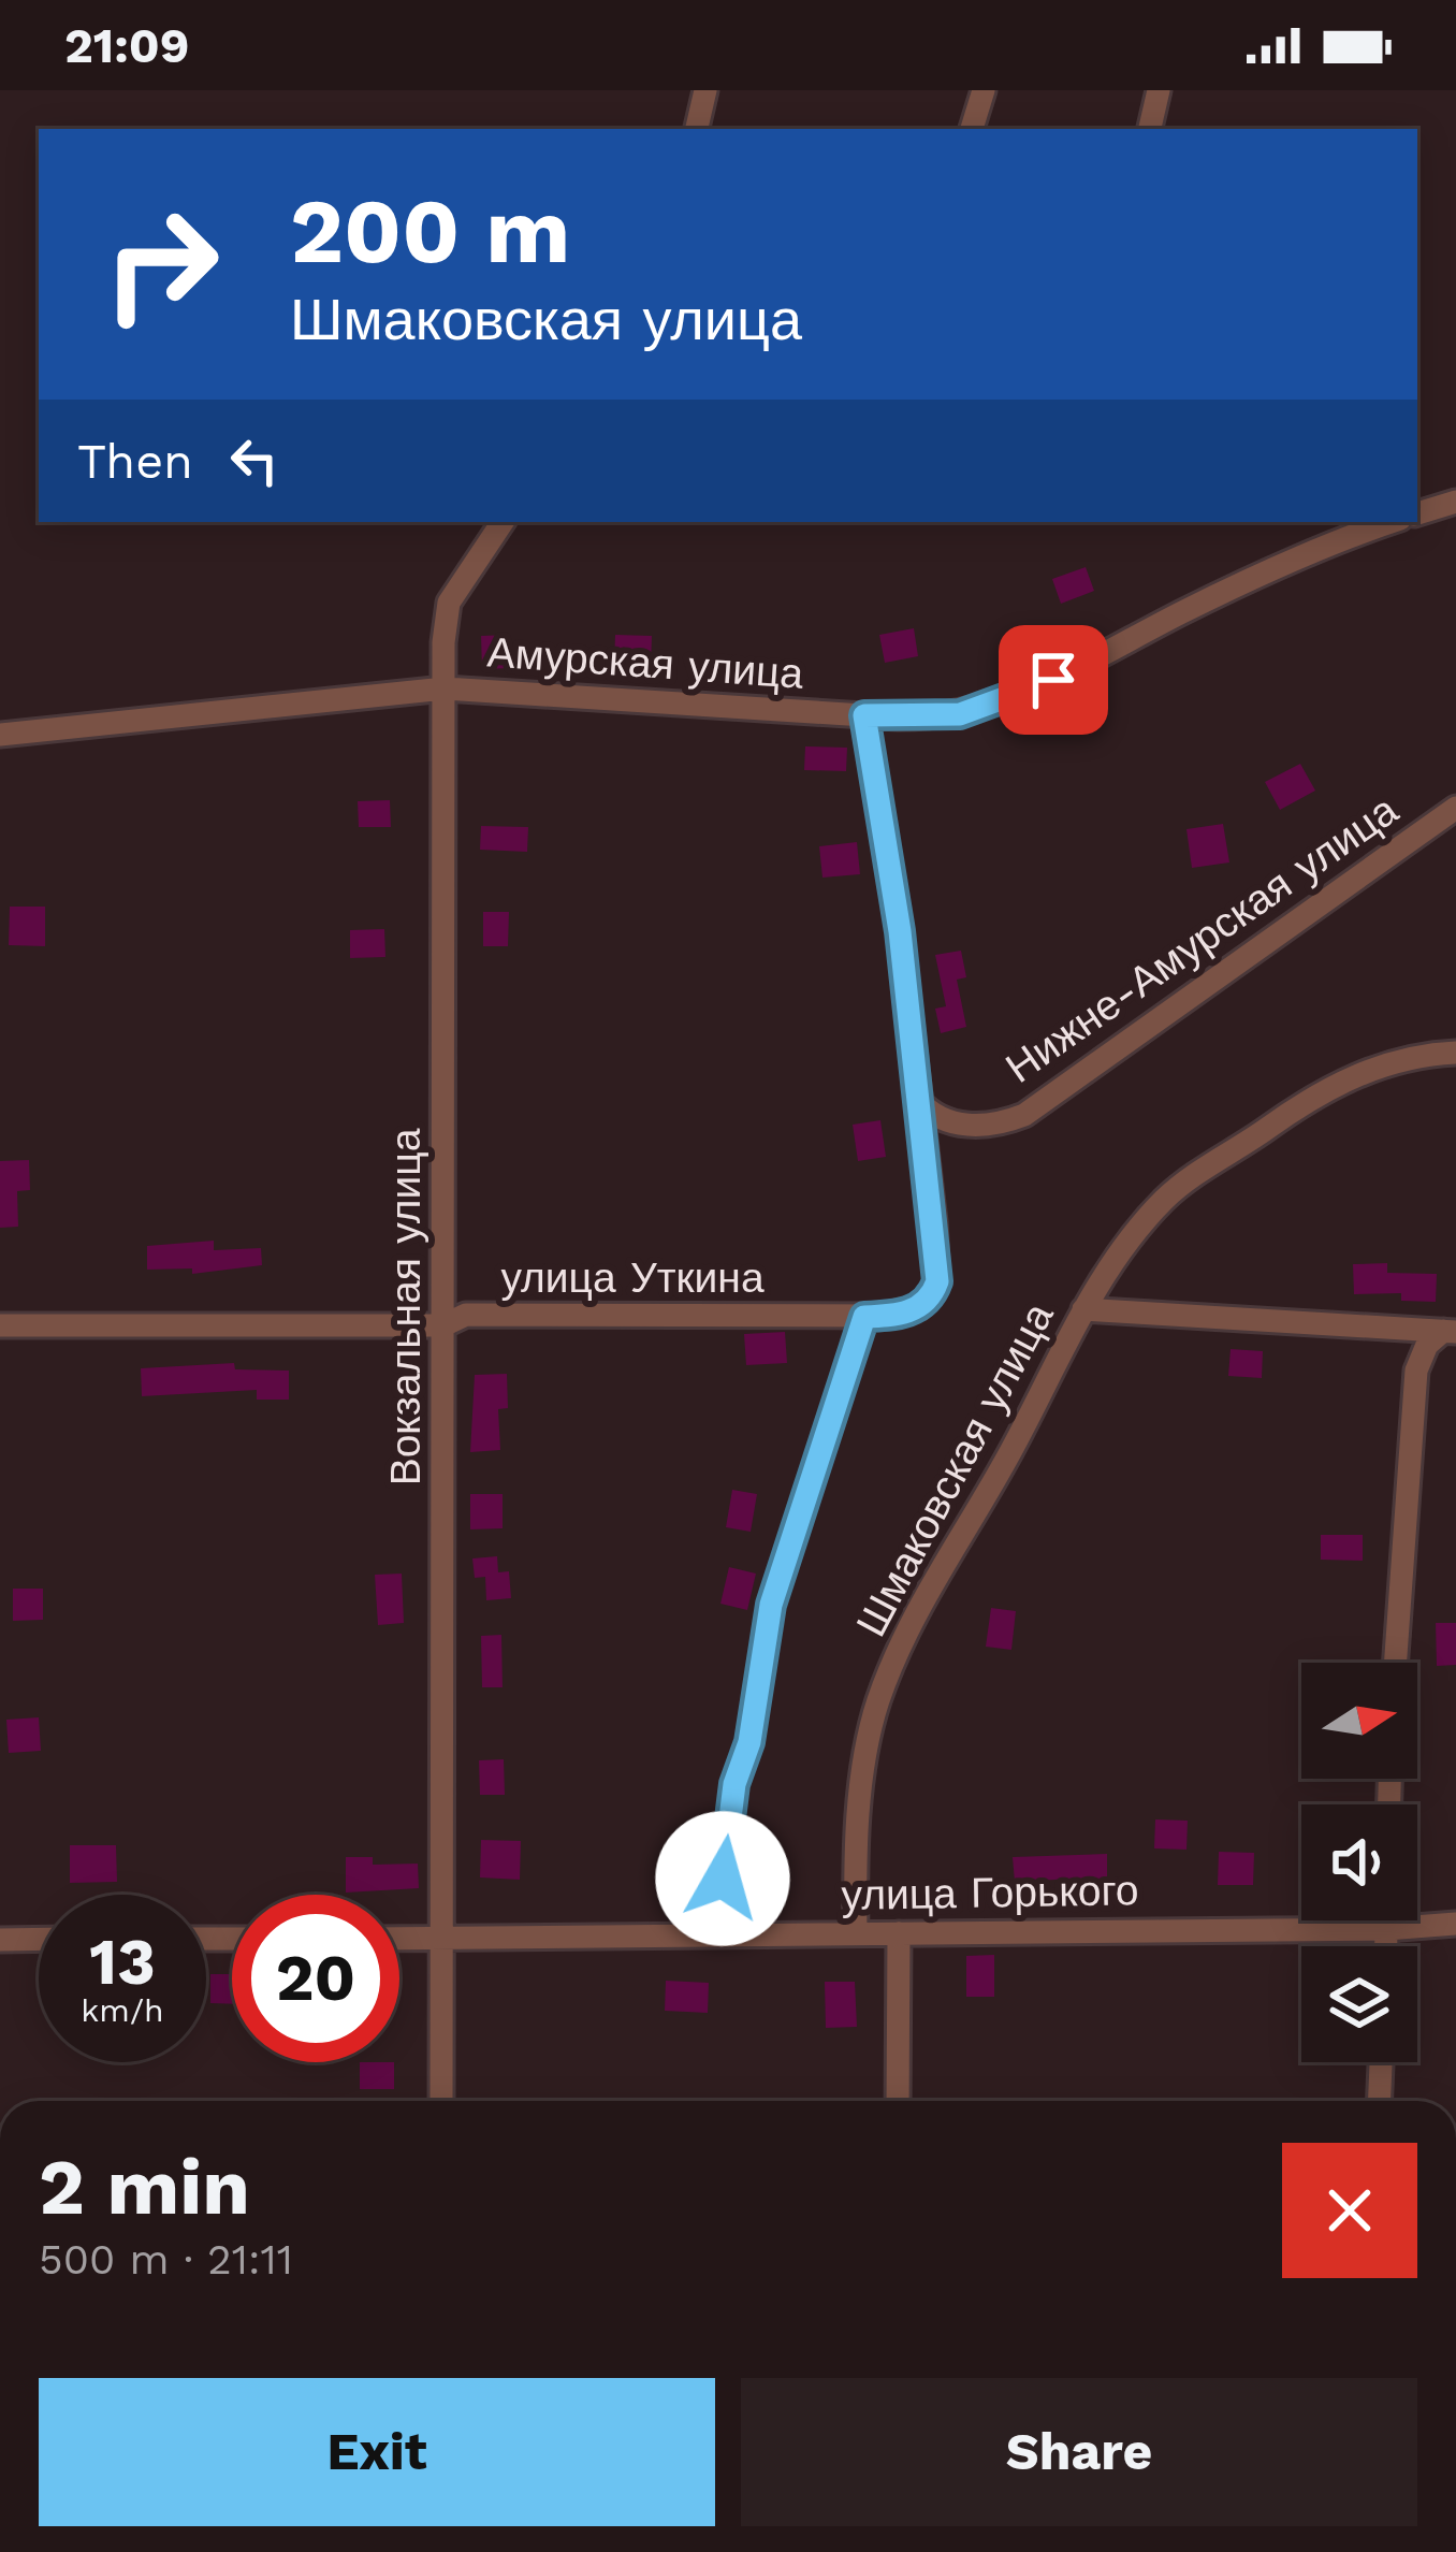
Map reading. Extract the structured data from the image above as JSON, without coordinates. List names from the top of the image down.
{
  "streets": {
    "street": [
      "Амурская улица",
      "Нижне-Амурская улица",
      "улица Уткина",
      "Вокзальная улица",
      "Шмаковская улица",
      "улица Горького"
    ]
  },
  "crossings": [
    ["Амурская улица", "Вокзальная улица"],
    ["улица Уткина", "Вокзальная улица"],
    ["Вокзальная улица", "улица Горького"],
    ["Шмаковская улица", "улица Горького"]
  ],
  "north": "right",
  "page": {
    "status": "21:09",
    "turn": ["200 m", "Шмаковская улица"],
    "then": "Then",
    "speed": "13 km/h",
    "limit": "20",
    "heading": ["2 min", "500 m · 21:11"],
    "buttons": ["Exit", "Share"]
  }
}
